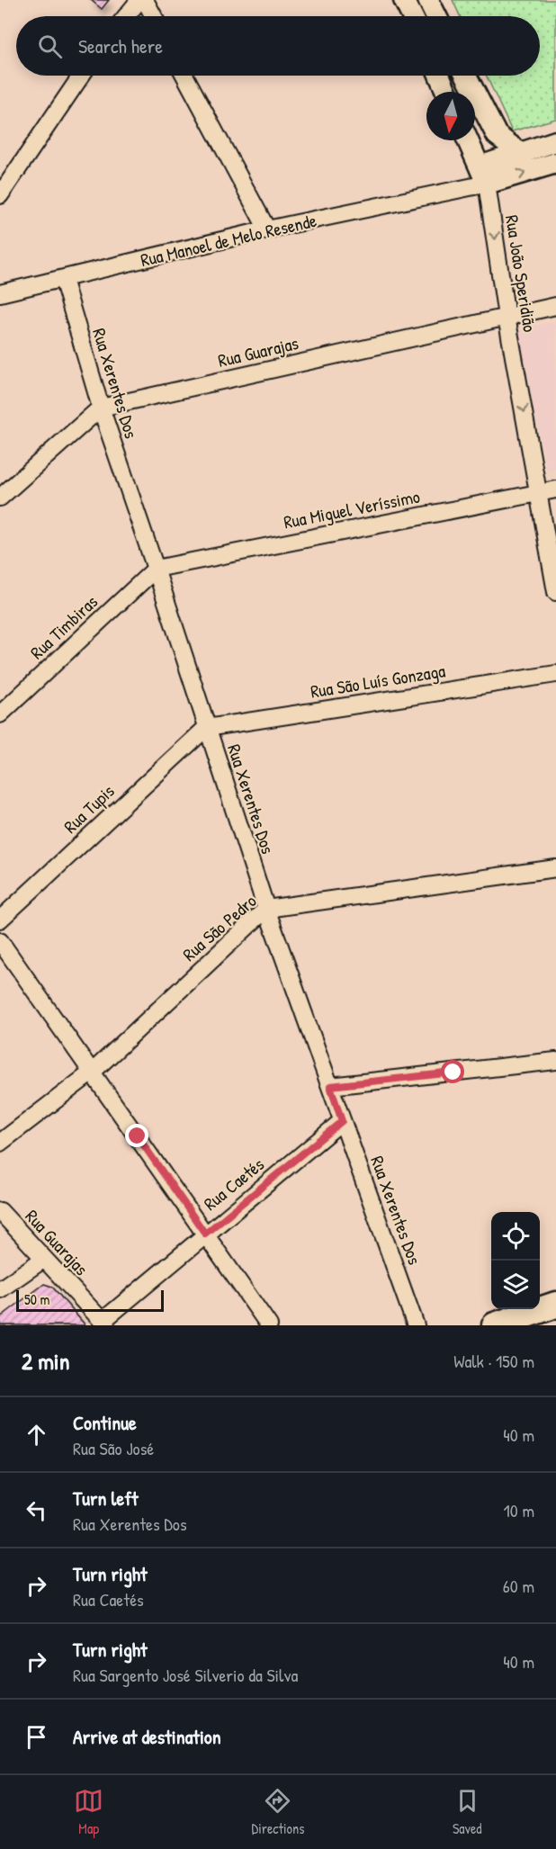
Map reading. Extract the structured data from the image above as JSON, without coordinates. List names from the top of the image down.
{
  "streets": {
    "street": [
      "Rua Manoel de Melo Resende",
      "Rua João Speridião",
      "Rua Guarajas",
      "Rua Xerentes Dos",
      "Rua Miguel Veríssimo",
      "Rua Timbiras",
      "Rua São Luís Gonzaga",
      "Rua Tupis",
      "Rua São Pedro",
      "Rua Caetés"
    ]
  },
  "crossings": [
    ["Rua Manoel de Melo Resende", "Rua João Speridião"],
    ["Rua Manoel de Melo Resende", "Rua Xerentes Dos"],
    ["Rua João Speridião", "Rua Guarajas"],
    ["Rua João Speridião", "Rua Miguel Veríssimo"],
    ["Rua Guarajas", "Rua Xerentes Dos"],
    ["Rua Guarajas", "Rua Caetés"],
    ["Rua Xerentes Dos", "Rua Miguel Veríssimo"],
    ["Rua Xerentes Dos", "Rua Timbiras"],
    ["Rua Xerentes Dos", "Rua São Luís Gonzaga"],
    ["Rua Xerentes Dos", "Rua Tupis"],
    ["Rua Xerentes Dos", "Rua São Pedro"],
    ["Rua Xerentes Dos", "Rua Caetés"],
    ["Rua Miguel Veríssimo", "Rua Timbiras"],
    ["Rua São Luís Gonzaga", "Rua Tupis"]
  ],
  "one_way": ["Rua João Speridião"],
  "scale_bar": "50 m",
  "north": "bottom",
  "page": {
    "search": "Search here",
    "scale": "50 m",
    "heading": ["2 min", "Walk · 150 m"],
    "list": [
      ["Continue", "Rua São José", "40 m"],
      ["Turn left", "Rua Xerentes Dos", "10 m"],
      ["Turn right", "Rua Caetés", "60 m"],
      ["Turn right", "Rua Sargento José Silverio da Silva", "40 m"],
      "Arrive at destination"
    ],
    "nav": ["Map", "Directions", "Saved"]
  }
}
